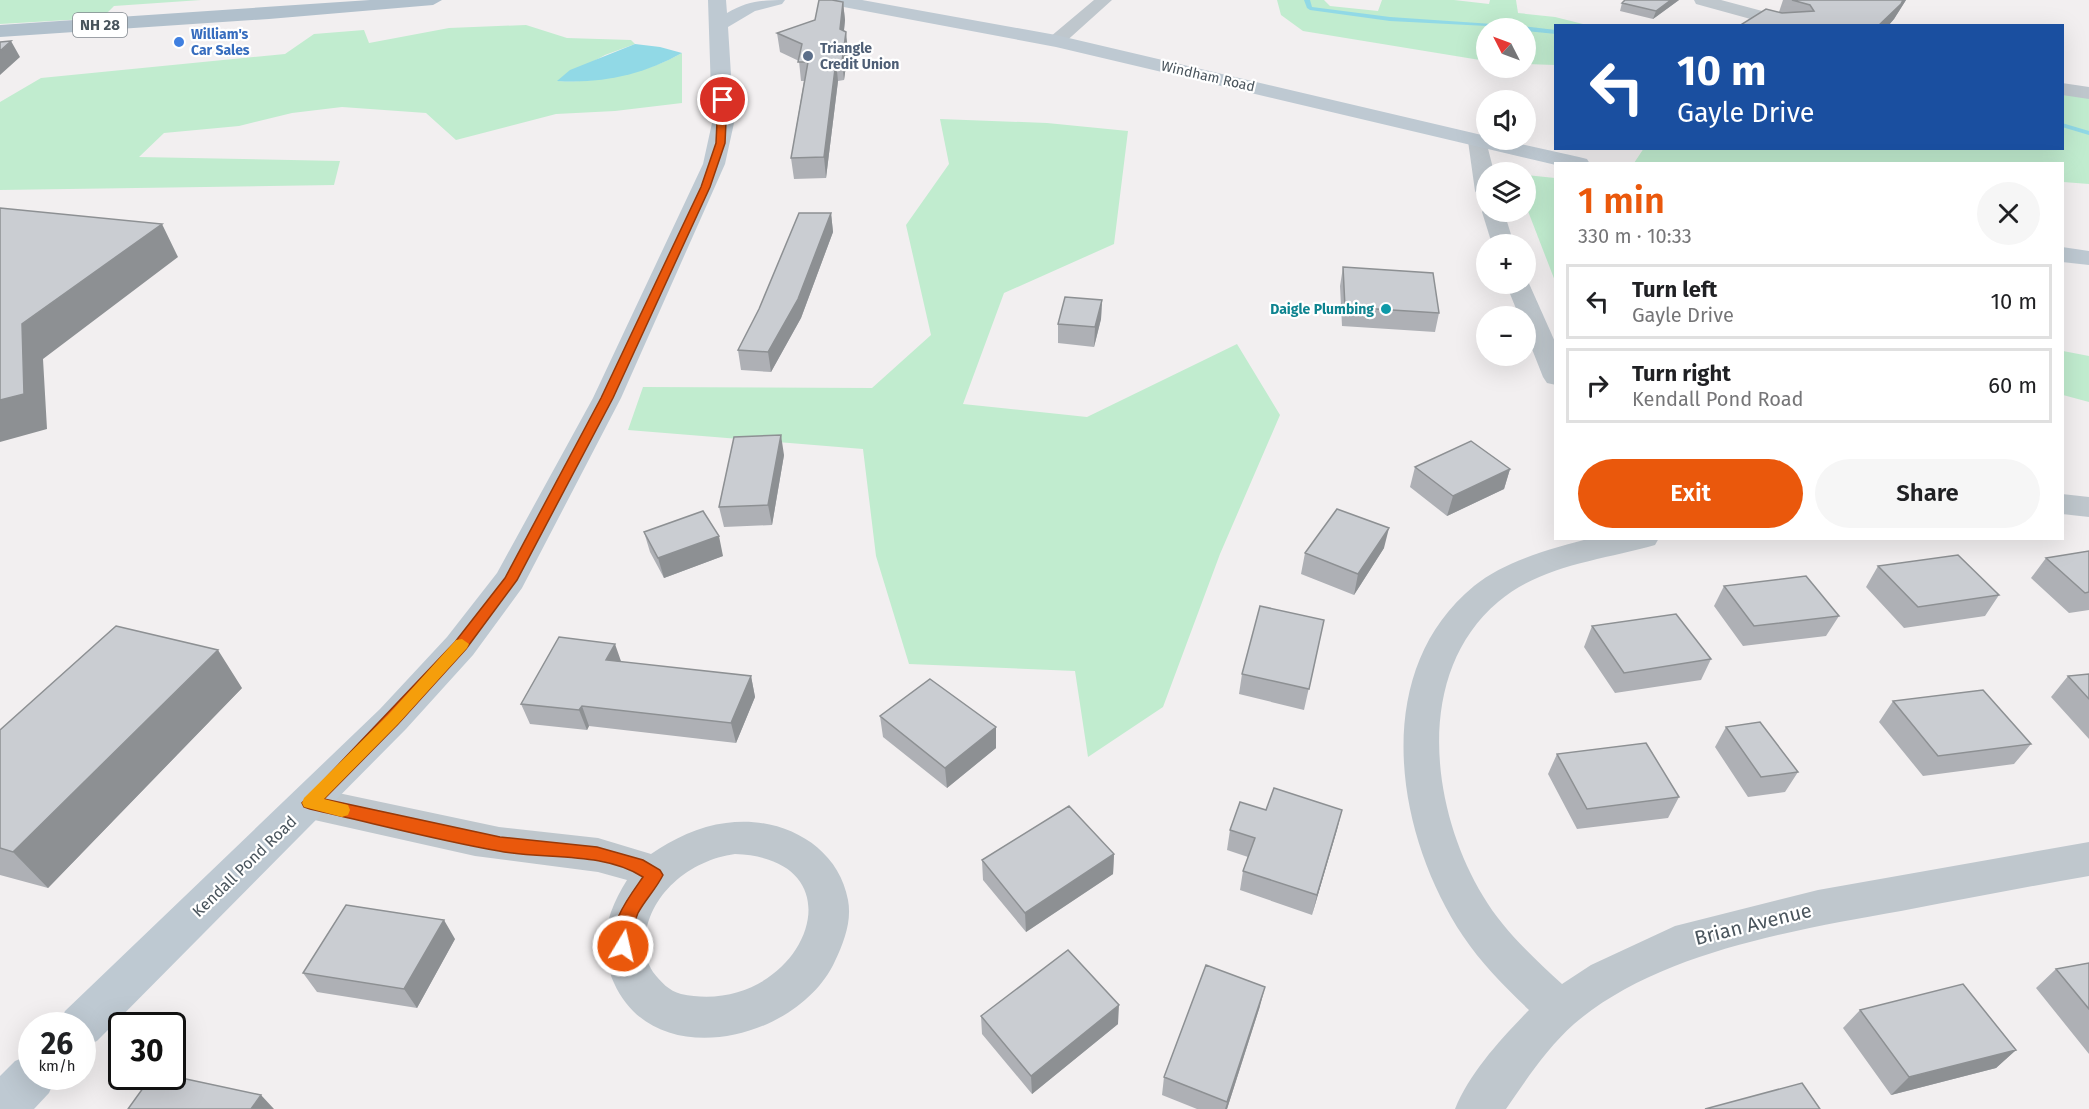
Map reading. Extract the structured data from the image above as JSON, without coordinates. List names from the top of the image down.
{
  "streets": {
    "main road": ["NH 28"],
    "street": ["Windham Road", "Kendall Pond Road", "Brian Avenue"]
  },
  "places": ["William's Car Sales", "Triangle Credit Union", "Daigle Plumbing"],
  "north": "top left",
  "page": {
    "map_buttons": ["+", "−"],
    "turn": ["10 m", "Gayle Drive"],
    "heading": ["1 min", "330 m · 10:33"],
    "list": [
      {
        "name": "Turn left",
        "note": "Gayle Drive",
        "value": "10 m"
      },
      {
        "name": "Turn right",
        "note": "Kendall Pond Road",
        "value": "60 m"
      }
    ],
    "buttons": ["Exit", "Share"],
    "speed": "26 km/h",
    "limit": "30"
  }
}
